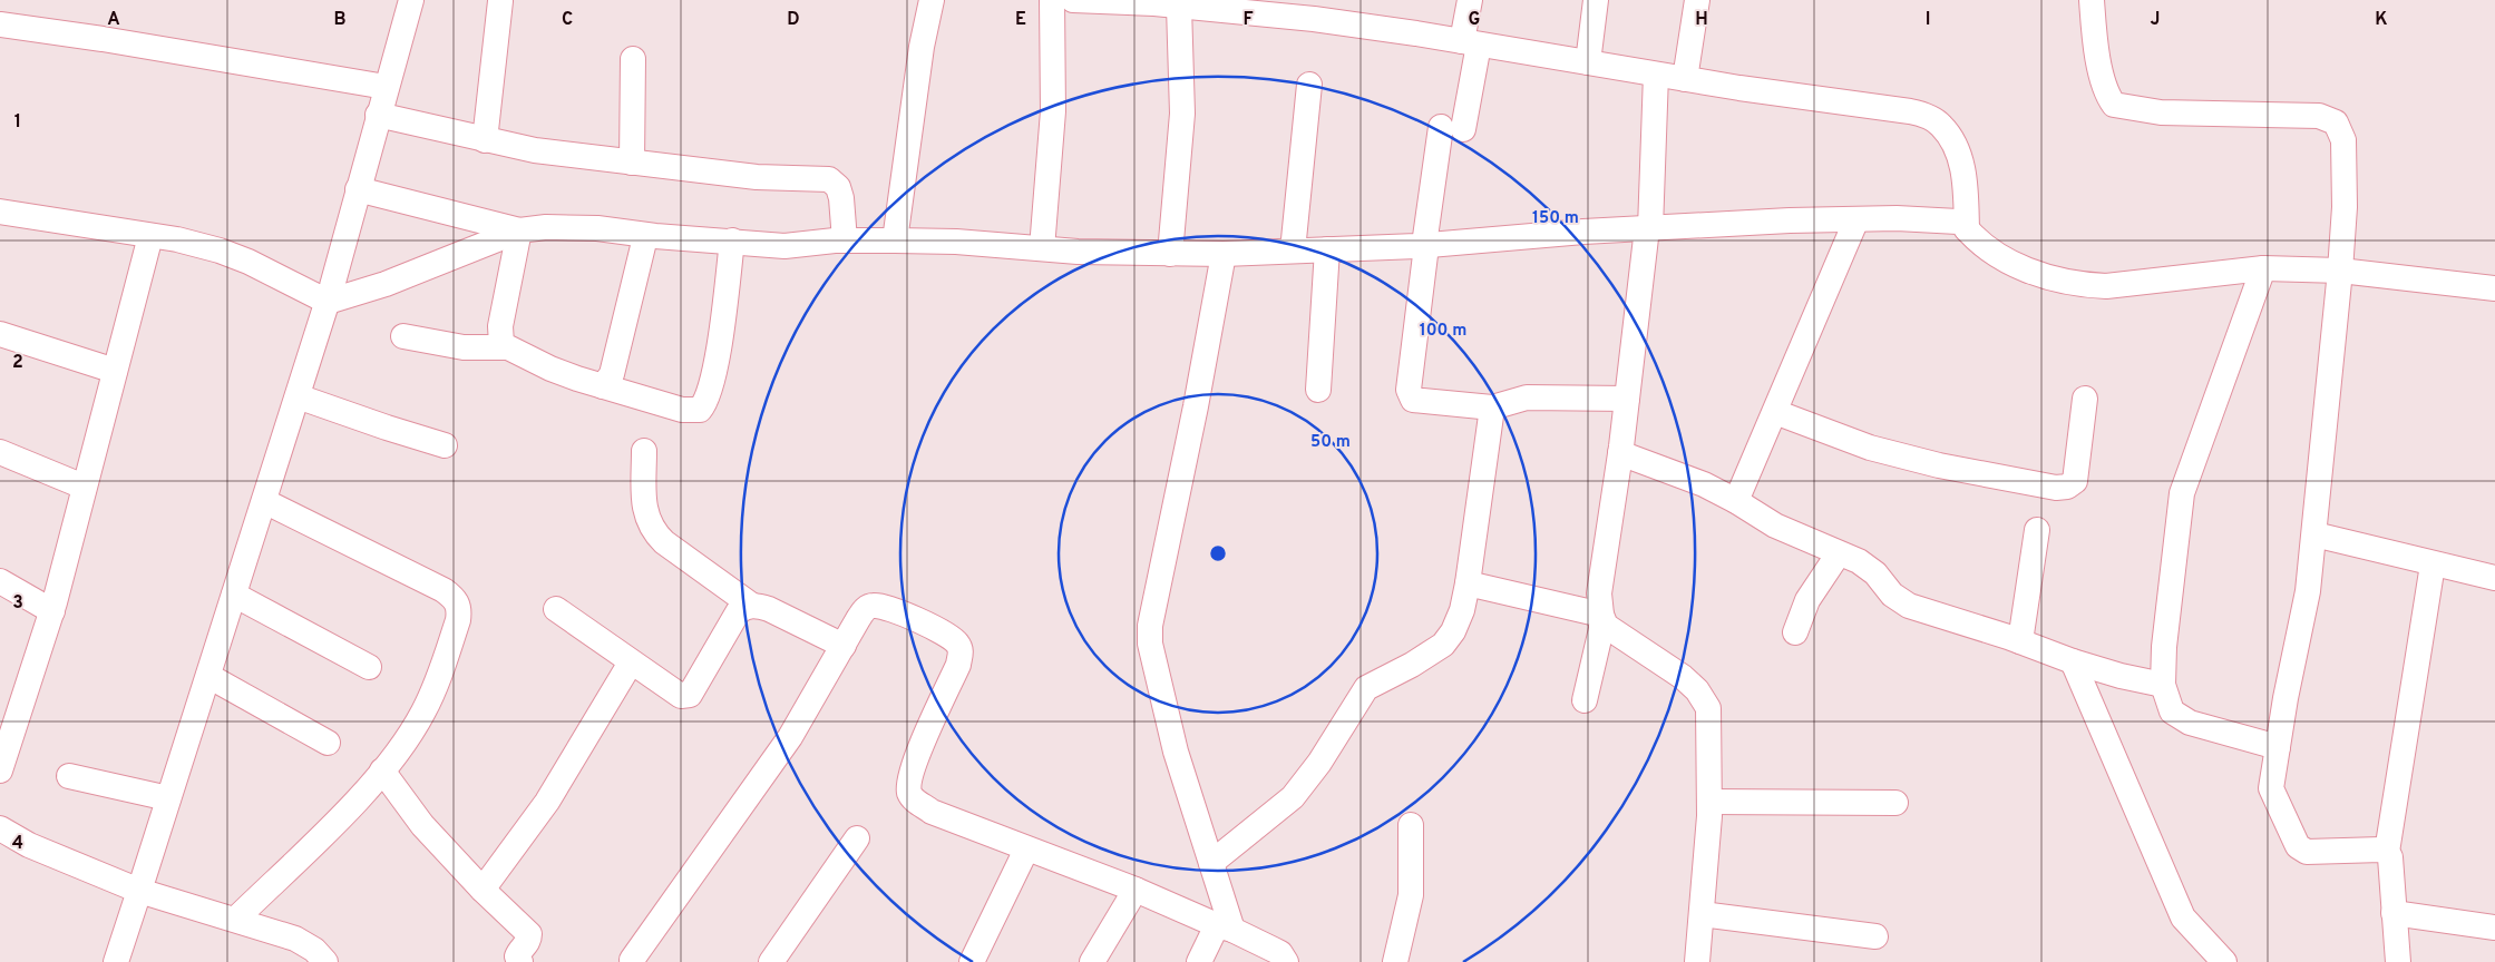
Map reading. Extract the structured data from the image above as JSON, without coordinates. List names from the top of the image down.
{
  "grid": {
    "columns": [
      "A",
      "B",
      "C",
      "D",
      "E",
      "F",
      "G",
      "H",
      "I",
      "J",
      "K"
    ],
    "rows": [
      "1",
      "2",
      "3",
      "4"
    ]
  },
  "rings": ["150 m", "100 m", "50 m"]
}
